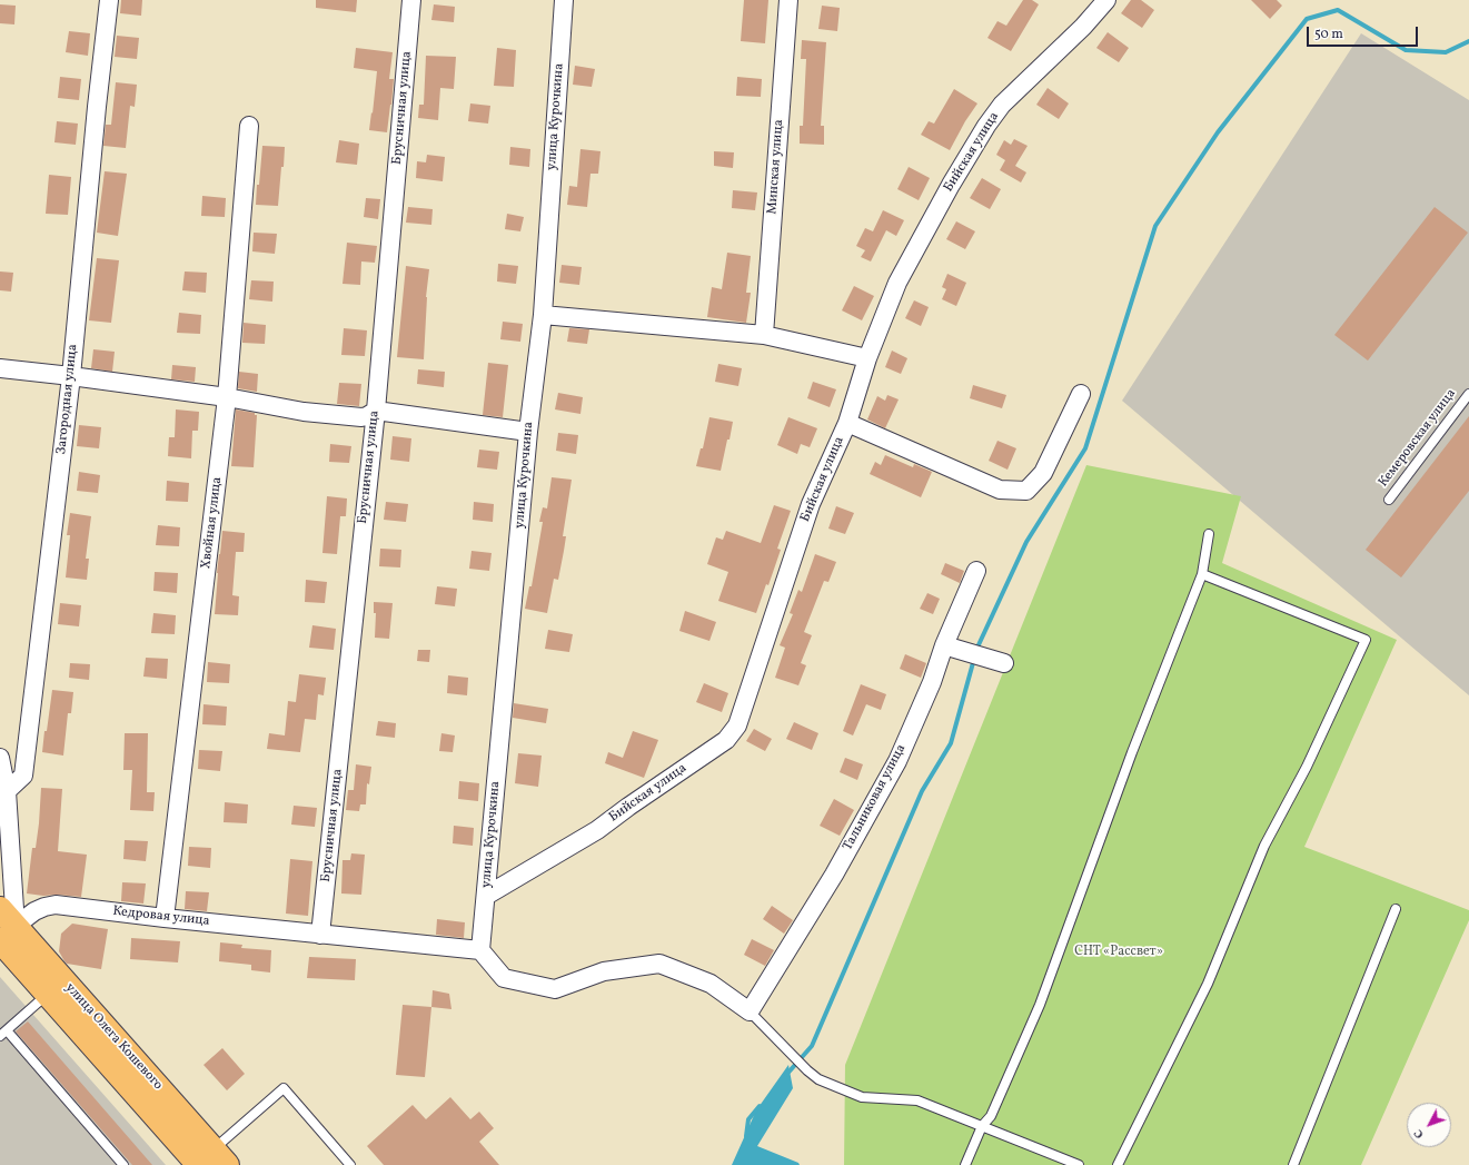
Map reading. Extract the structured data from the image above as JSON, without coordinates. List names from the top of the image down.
{
  "streets": {
    "main road": ["улица Олега Кошевого"],
    "street": [
      "Брусничная улица",
      "улица Курочкина",
      "Бийская улица",
      "Минская улица",
      "Загородная улица",
      "Хвойная улица",
      "Тальниковая улица",
      "Кедровая улица"
    ],
    "lane": ["Кемеровская улица"]
  },
  "crossings": [
    ["Брусничная улица", "Кедровая улица"],
    ["улица Курочкина", "Бийская улица"],
    ["улица Курочкина", "Кедровая улица"],
    ["Хвойная улица", "Кедровая улица"],
    ["Кедровая улица", "улица Олега Кошевого"]
  ],
  "parks": ["СНТ «Рассвет»"],
  "scale_bar": "50 m",
  "north": "bottom left"
}
